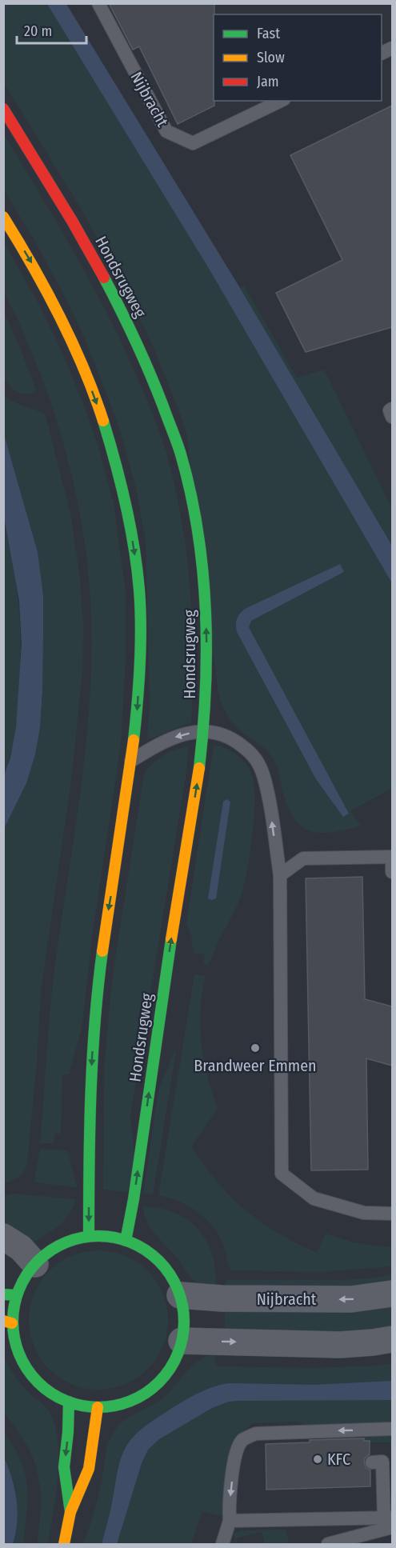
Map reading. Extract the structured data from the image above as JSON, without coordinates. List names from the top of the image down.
{
  "streets": {
    "main road": ["Hondsrugweg"],
    "street": ["Nijbracht"]
  },
  "crossings": [
    ["Nijbracht", "Hondsrugweg"]
  ],
  "places": ["Brandweer Emmen", "KFC"],
  "legend": ["Fast", "Slow", "Jam"],
  "scale_bar": "20 m"
}
